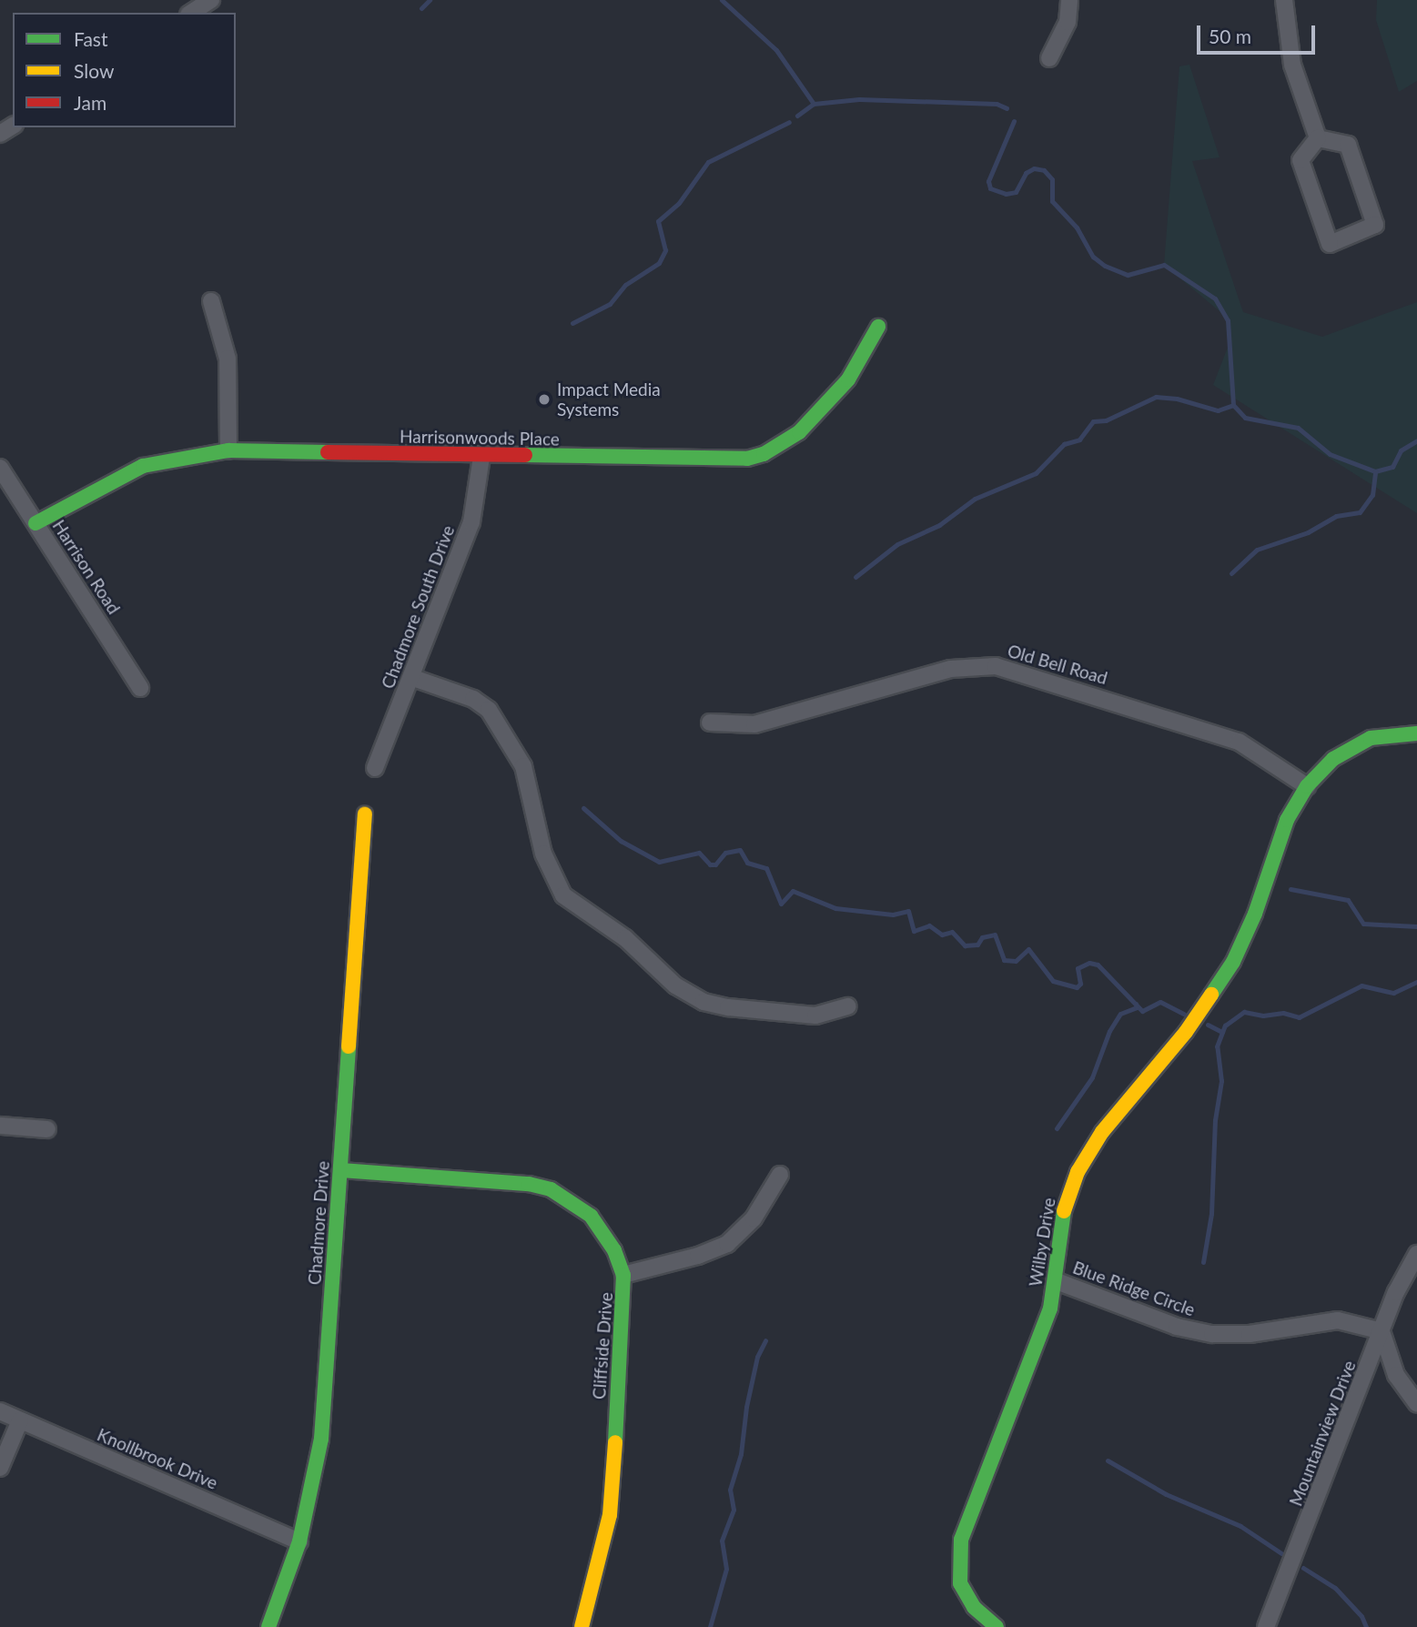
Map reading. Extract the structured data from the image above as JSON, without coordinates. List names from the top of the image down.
{
  "streets": {
    "street": [
      "Harrisonwoods Place",
      "Harrison Road",
      "Chadmore South Drive",
      "Old Bell Road",
      "Chadmore Drive",
      "Wilby Drive",
      "Blue Ridge Circle",
      "Cliffside Drive",
      "Mountainview Drive",
      "Knollbrook Drive"
    ]
  },
  "crossings": [
    ["Harrisonwoods Place", "Harrison Road"],
    ["Harrisonwoods Place", "Chadmore South Drive"],
    ["Old Bell Road", "Wilby Drive"],
    ["Chadmore Drive", "Cliffside Drive"],
    ["Chadmore Drive", "Knollbrook Drive"],
    ["Wilby Drive", "Blue Ridge Circle"],
    ["Blue Ridge Circle", "Mountainview Drive"]
  ],
  "places": ["Impact Media Systems"],
  "legend": ["Fast", "Slow", "Jam"],
  "scale_bar": "50 m"
}
